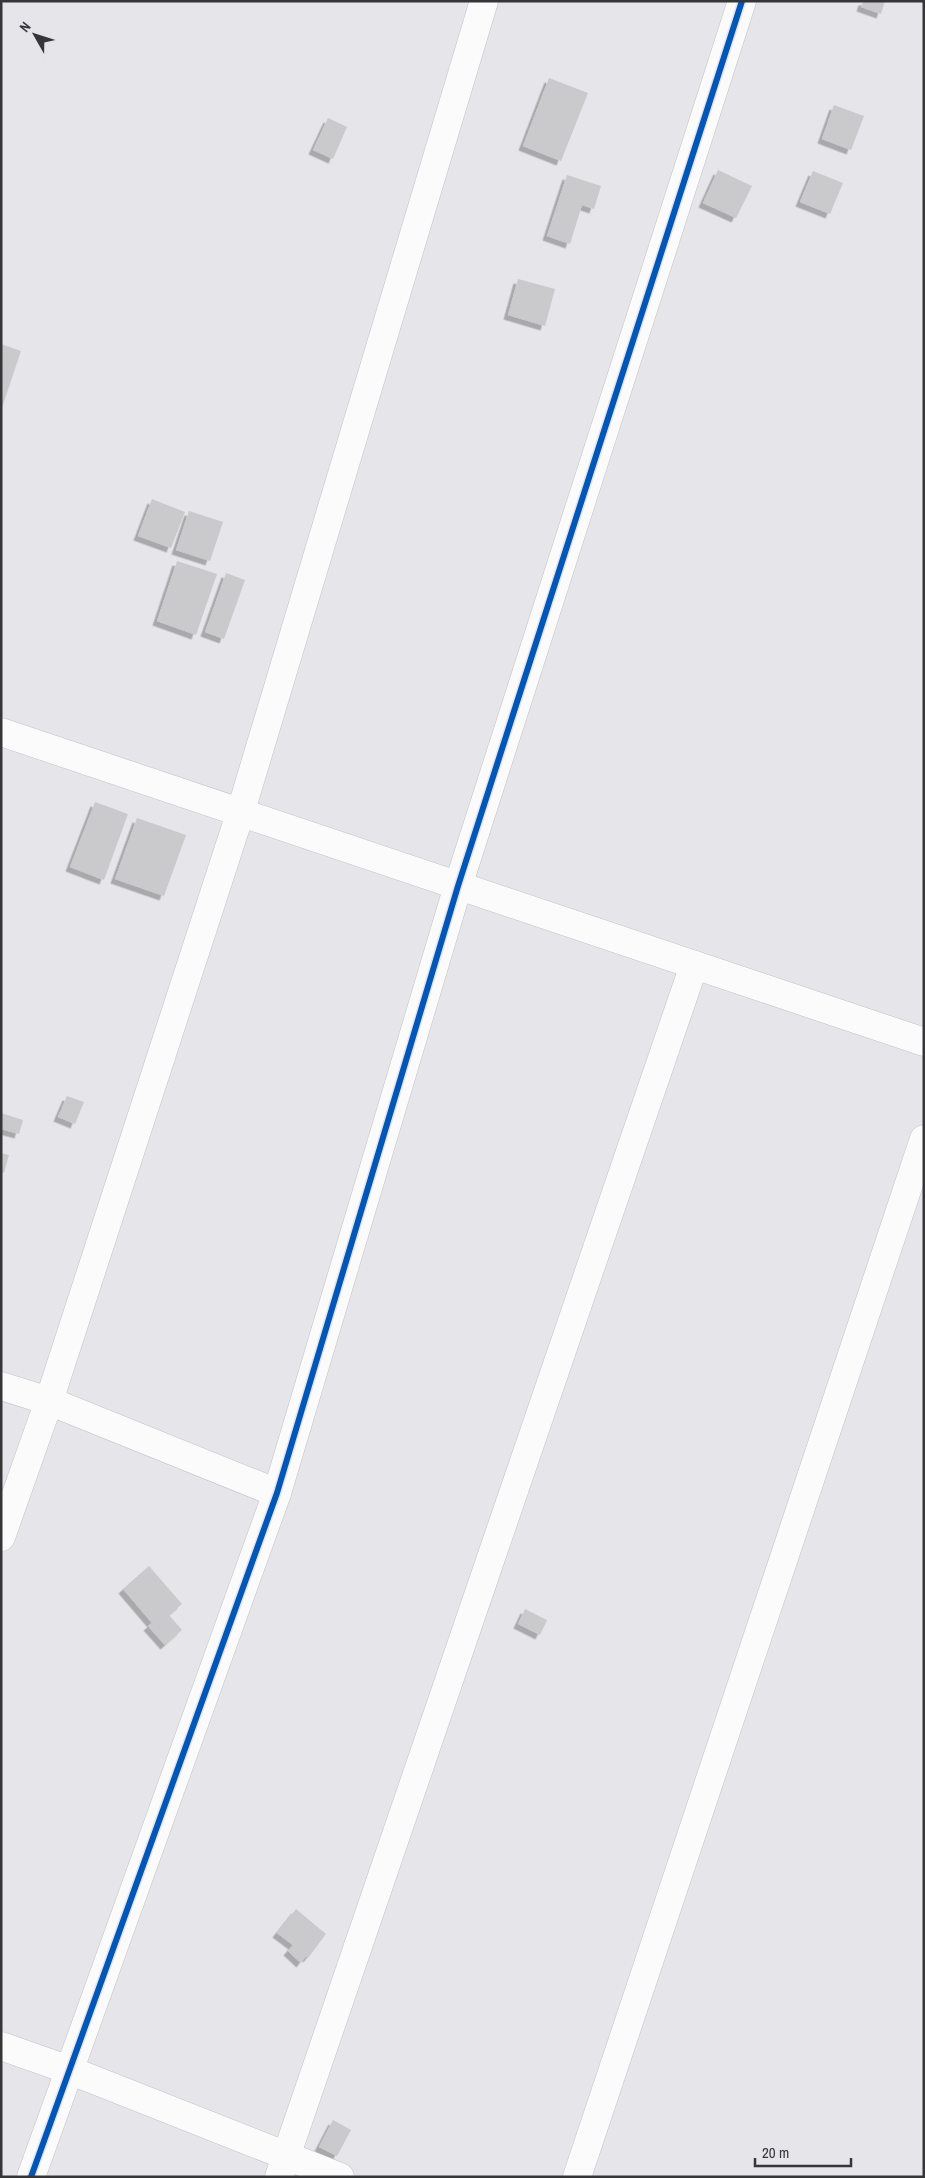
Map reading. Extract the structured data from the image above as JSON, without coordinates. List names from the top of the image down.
{
  "scale_bar": "20 m",
  "north": "top left"
}
